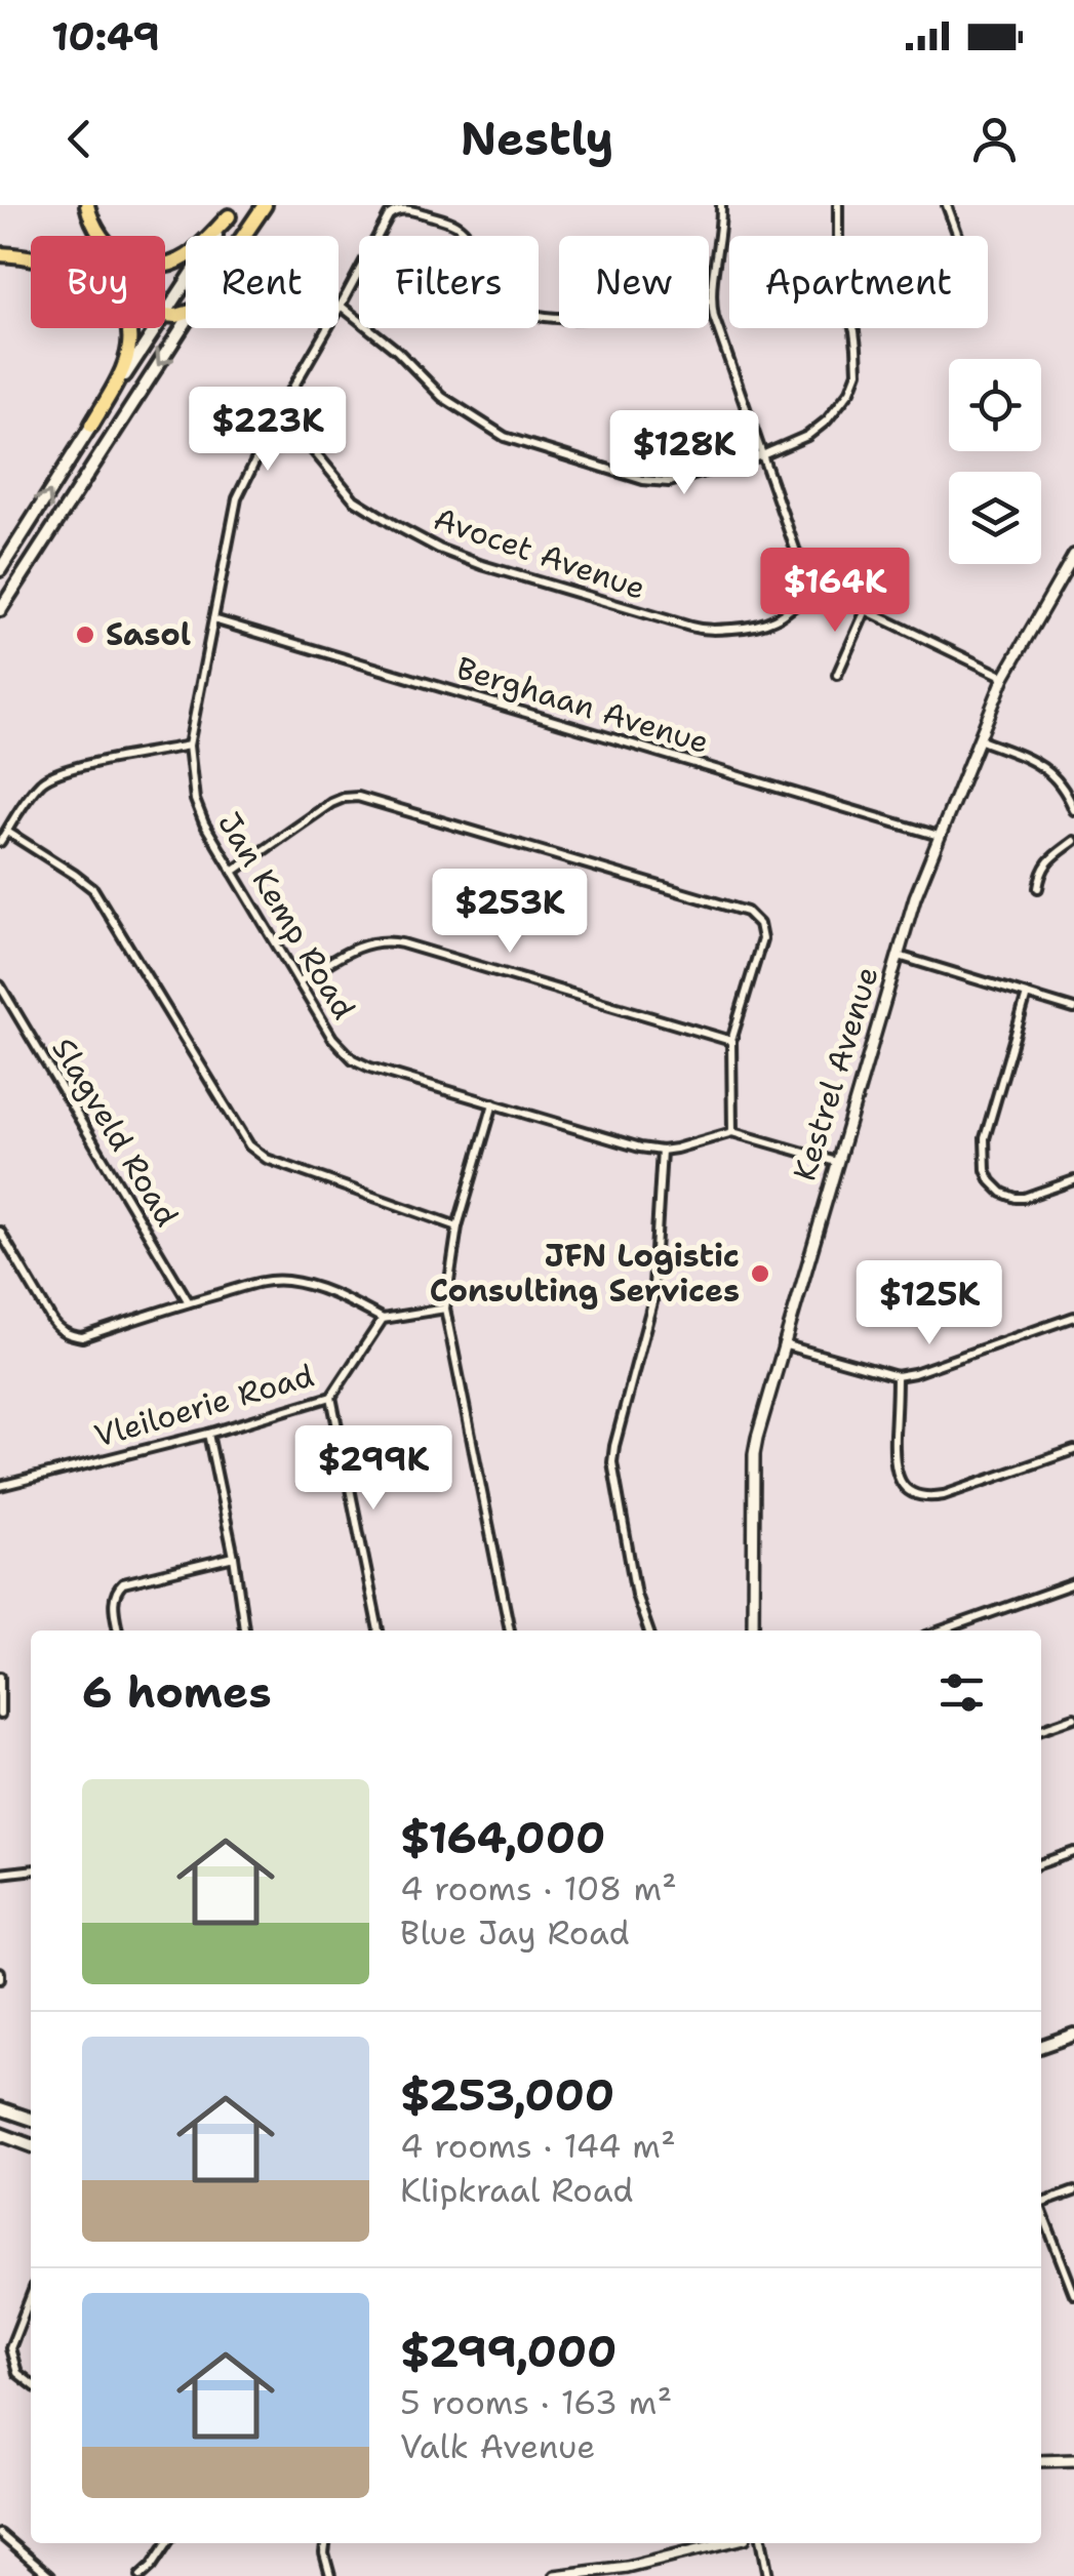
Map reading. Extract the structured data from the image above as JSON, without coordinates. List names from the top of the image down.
{
  "streets": {
    "street": [
      "Avocet Avenue",
      "Berghaan Avenue",
      "Jan Kemp Road",
      "Kestrel Avenue",
      "Slagveld Road",
      "Vleiloerie Road"
    ]
  },
  "crossings": [
    ["Avocet Avenue", "Jan Kemp Road"],
    ["Berghaan Avenue", "Jan Kemp Road"],
    ["Berghaan Avenue", "Kestrel Avenue"]
  ],
  "places": ["Sasol", "JFN Logistic Consulting Services"],
  "page": {
    "status": "10:49",
    "header": "Nestly",
    "chip": [
      "Buy",
      "Rent",
      "Filters",
      "New",
      "Apartment"
    ],
    "price": [
      "$223K",
      "$128K",
      "$164K",
      "$253K",
      "$125K",
      "$299K"
    ],
    "heading": "6 homes",
    "list": [
      {
        "name": "$164,000",
        "note": "4 rooms · 108 m² · Blue Jay Road"
      },
      {
        "name": "$253,000",
        "note": "4 rooms · 144 m² · Klipkraal Road"
      },
      {
        "name": "$299,000",
        "note": "5 rooms · 163 m² · Valk Avenue"
      }
    ]
  }
}
